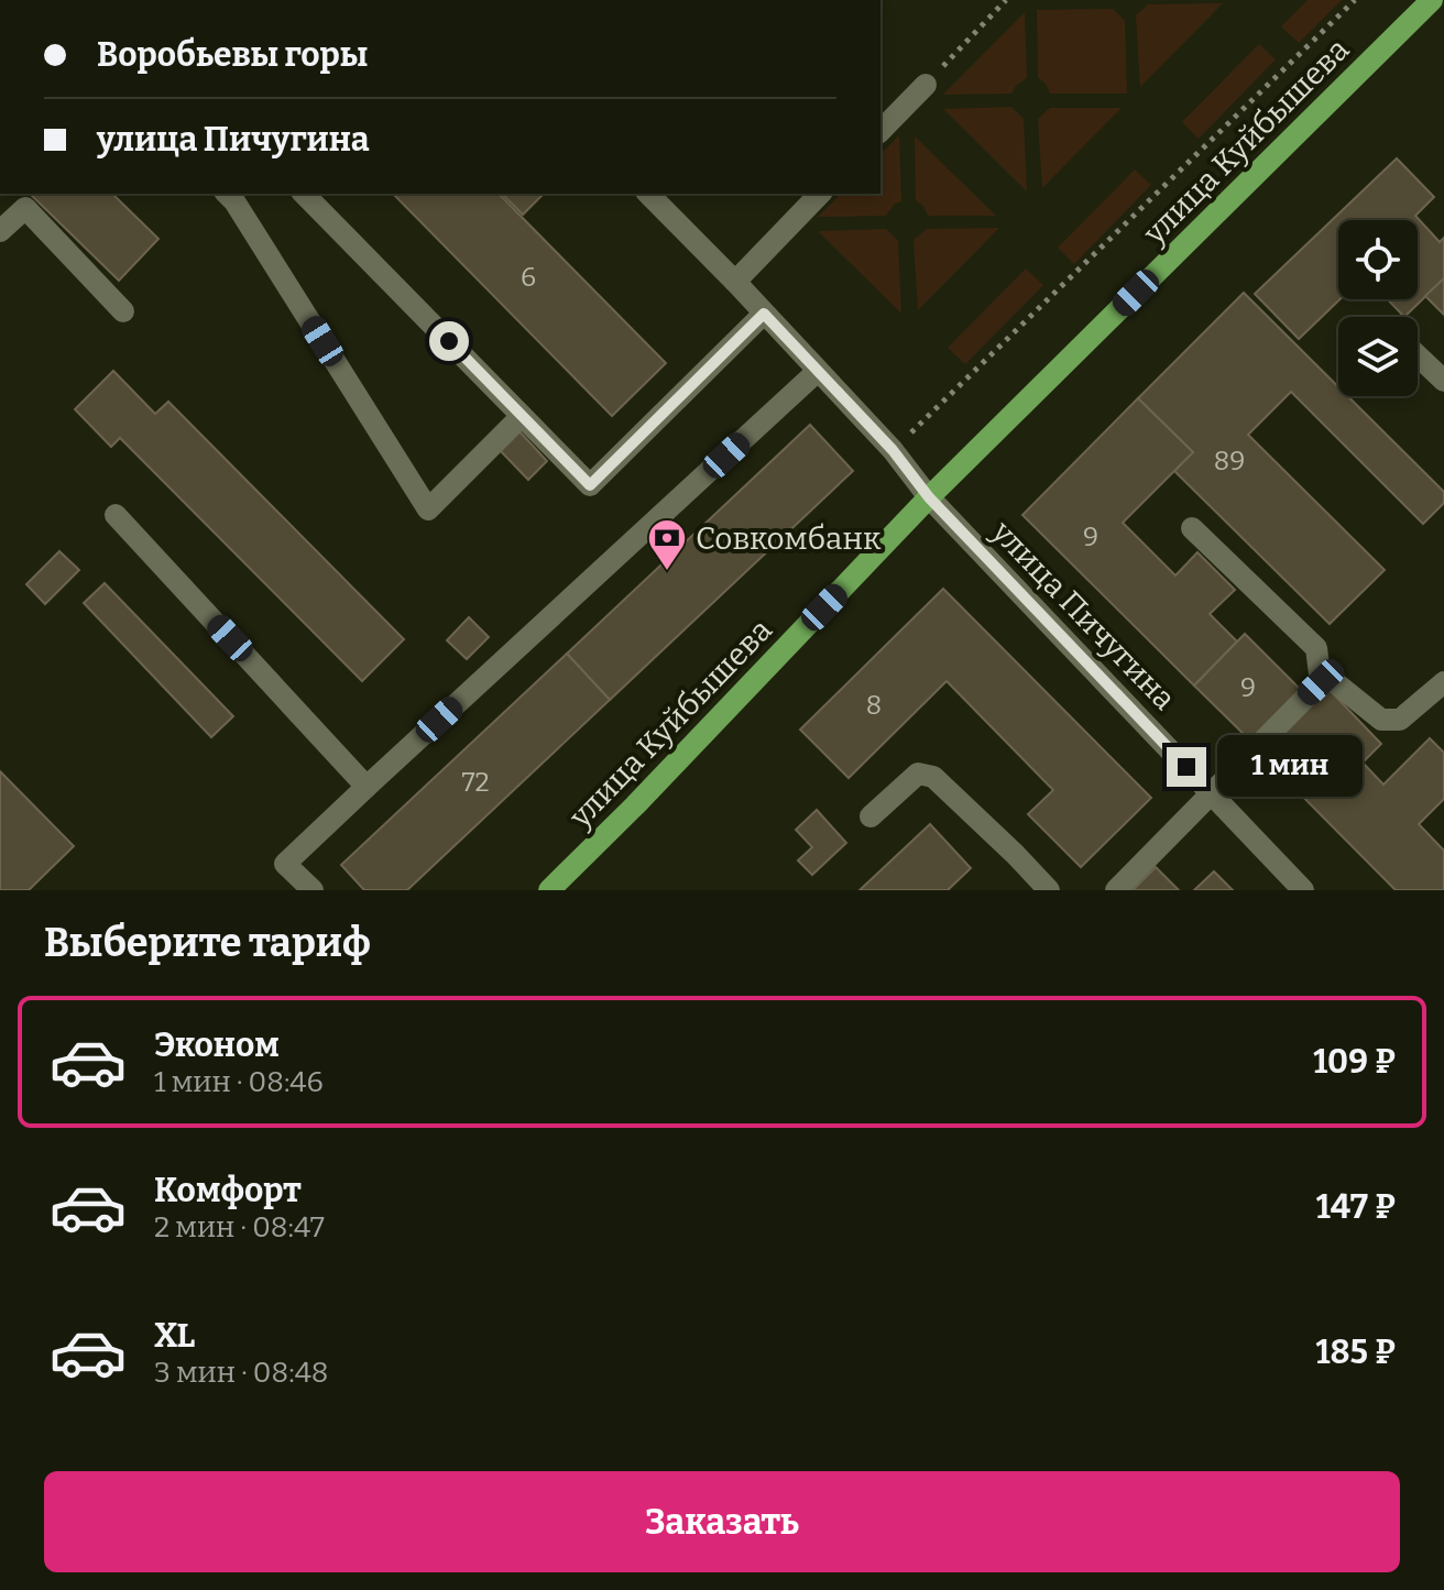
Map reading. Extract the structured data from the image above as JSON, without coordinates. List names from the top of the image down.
{
  "streets": {
    "main road": ["улица Куйбышева"],
    "street": ["улица Пичугина"]
  },
  "crossings": [
    ["улица Куйбышева", "улица Пичугина"]
  ],
  "places": {
    "bank": ["Совкомбанк"]
  },
  "house_numbers": [
    "6",
    "89",
    "9",
    "9",
    "8",
    "72"
  ],
  "page": {
    "banner": ["Воробьевы горы", "улица Пичугина"],
    "bubble": "1 мин",
    "heading": "Выберите тариф",
    "list": [
      {
        "name": "Эконом",
        "note": "1 мин · 08:46",
        "value": "109 ₽"
      },
      {
        "name": "Комфорт",
        "note": "2 мин · 08:47",
        "value": "147 ₽"
      },
      {
        "name": "XL",
        "note": "3 мин · 08:48",
        "value": "185 ₽"
      }
    ],
    "buttons": "Заказать"
  }
}
